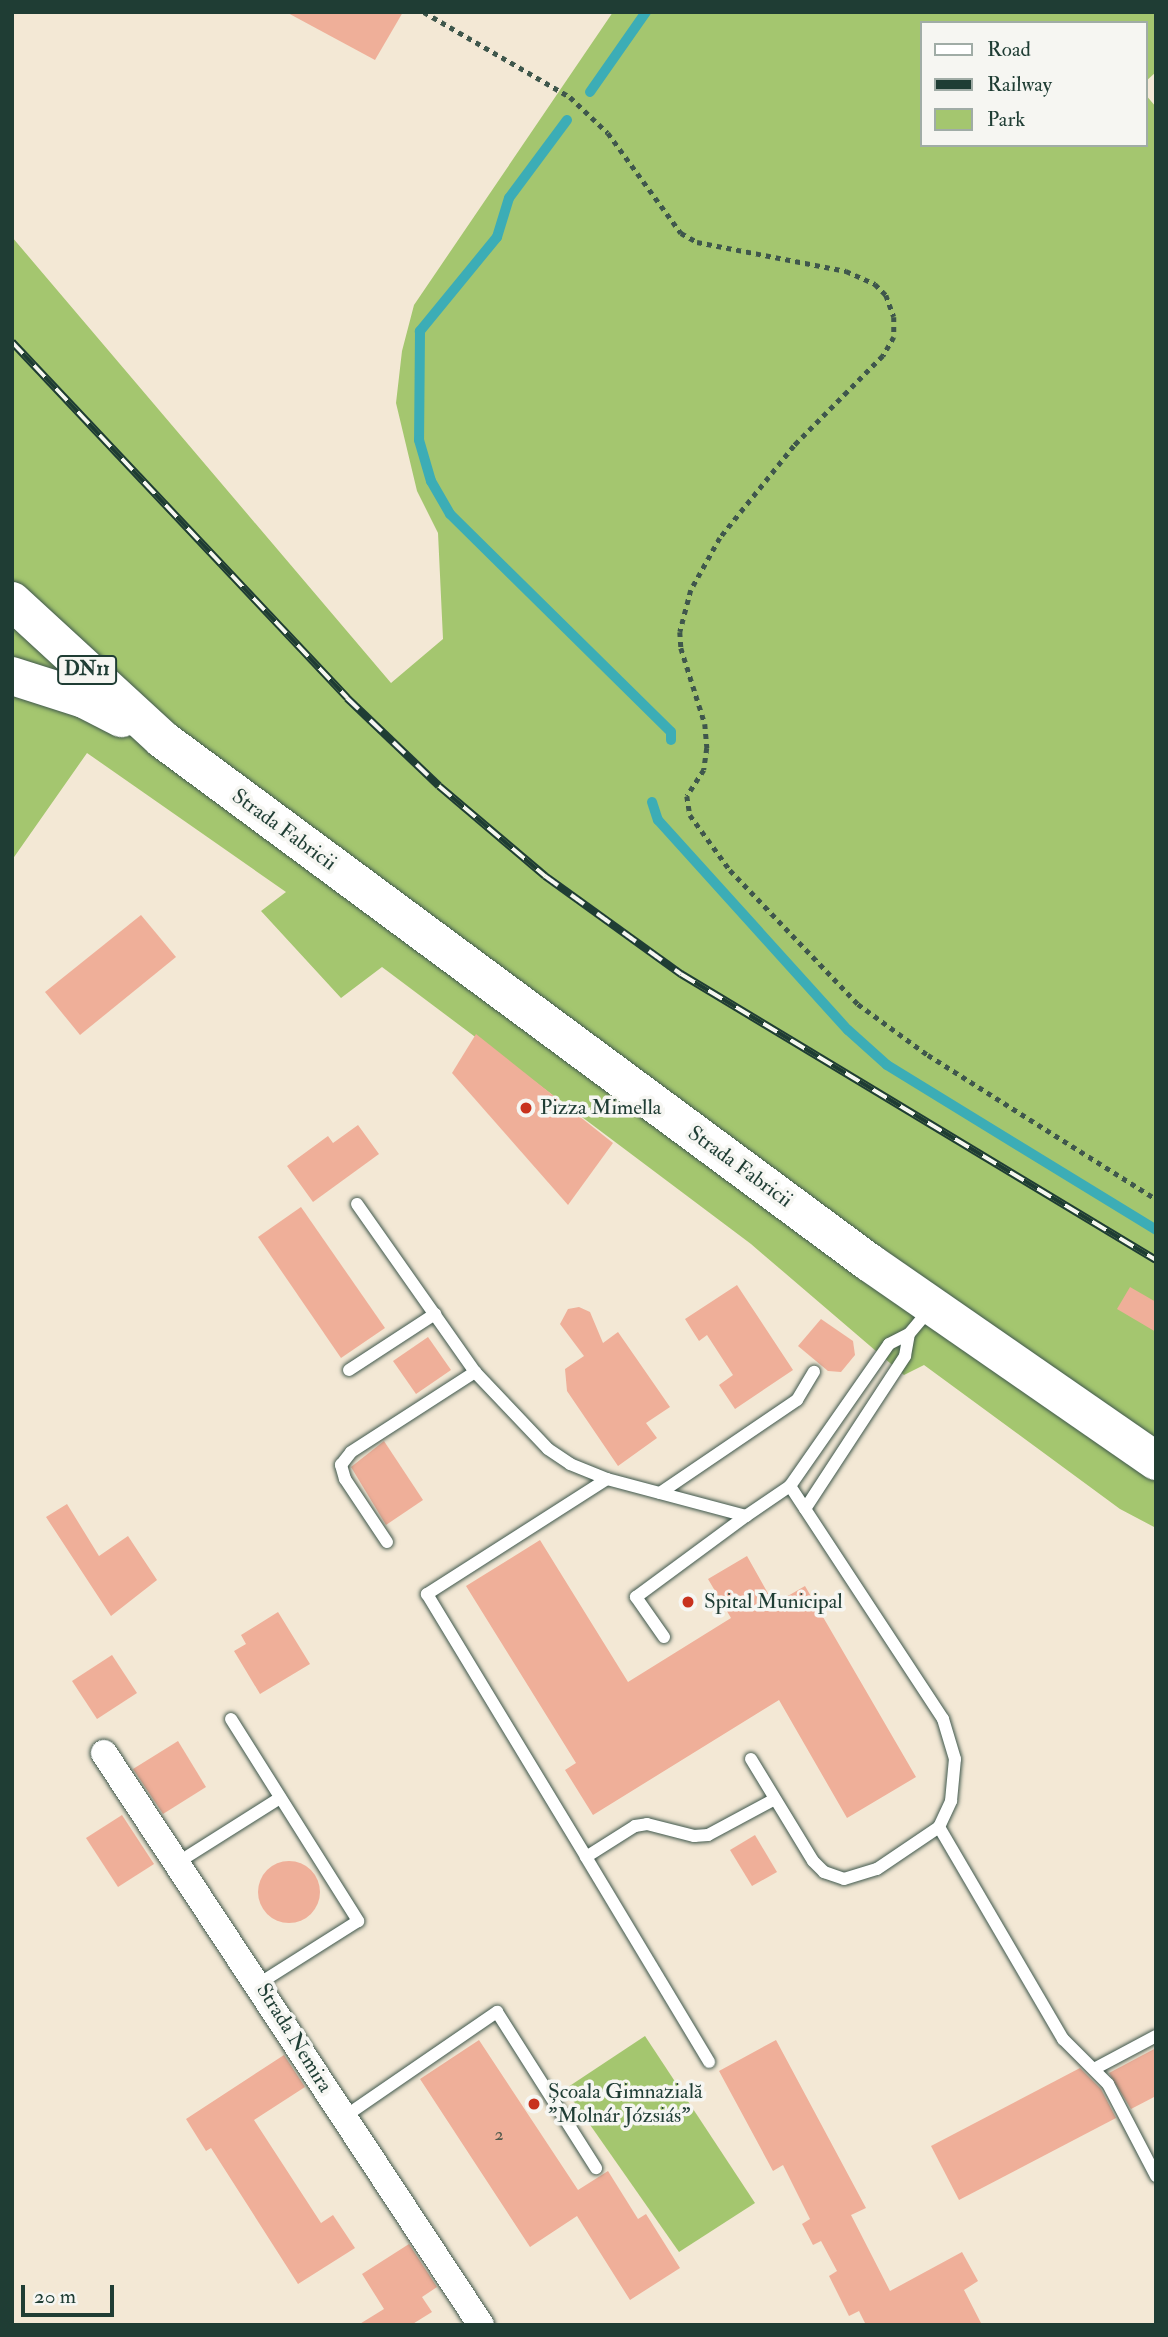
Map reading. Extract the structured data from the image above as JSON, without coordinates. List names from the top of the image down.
{
  "streets": {
    "highway": ["DN11", "Strada Fabricii"],
    "street": ["Strada Nemira"]
  },
  "places": ["Pizza Mimella", "Spital Municipal", "Școala Gimnazială \"Molnár Józsiás\""],
  "house_numbers": ["2"],
  "legend": ["Road", "Railway", "Park"],
  "scale_bar": "20 m"
}
